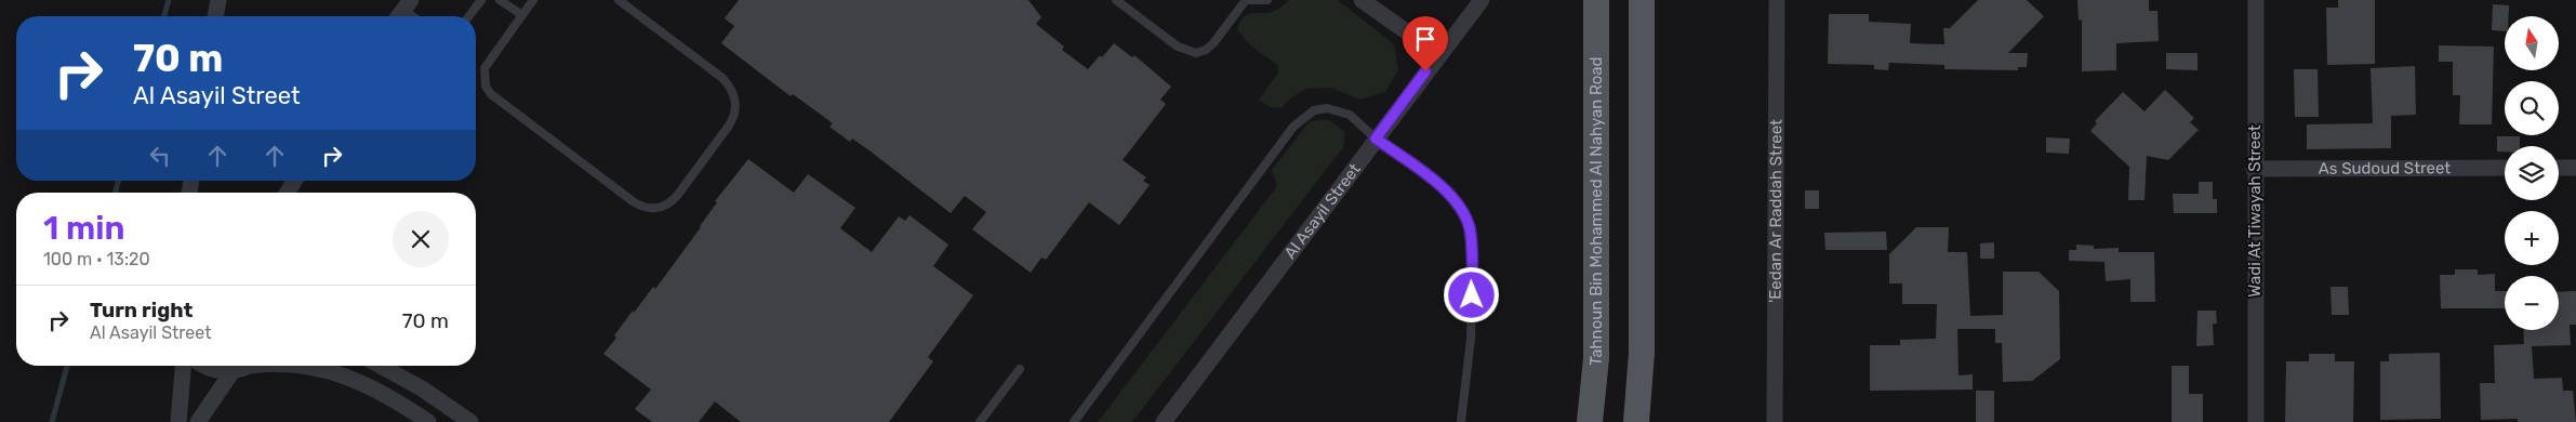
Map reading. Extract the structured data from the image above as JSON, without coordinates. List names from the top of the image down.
{
  "streets": {
    "main road": ["Tahnoun Bin Mohammed Al Nahyan Road"],
    "street": [
      "As Sudoud Street",
      "Al Asayil Street",
      "'Eedan Ar Raddah Street",
      "Wadi At Tiwayah Street"
    ]
  },
  "crossings": [
    ["As Sudoud Street", "Wadi At Tiwayah Street"]
  ],
  "north": "top",
  "page": {
    "map_buttons": ["+", "−"],
    "turn": ["70 m", "Al Asayil Street"],
    "heading": ["1 min", "100 m · 13:20"],
    "list": [
      {
        "name": "Turn right",
        "note": "Al Asayil Street",
        "value": "70 m"
      }
    ]
  }
}
